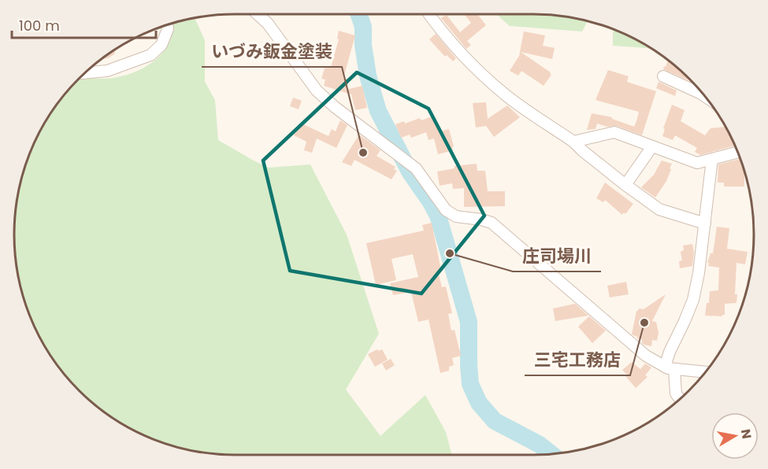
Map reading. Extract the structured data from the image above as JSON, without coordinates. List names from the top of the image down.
{
  "places": ["いづみ鈑金塗装", "庄司場川", "三宅工務店"],
  "scale_bar": "100 m",
  "north": "right"
}
